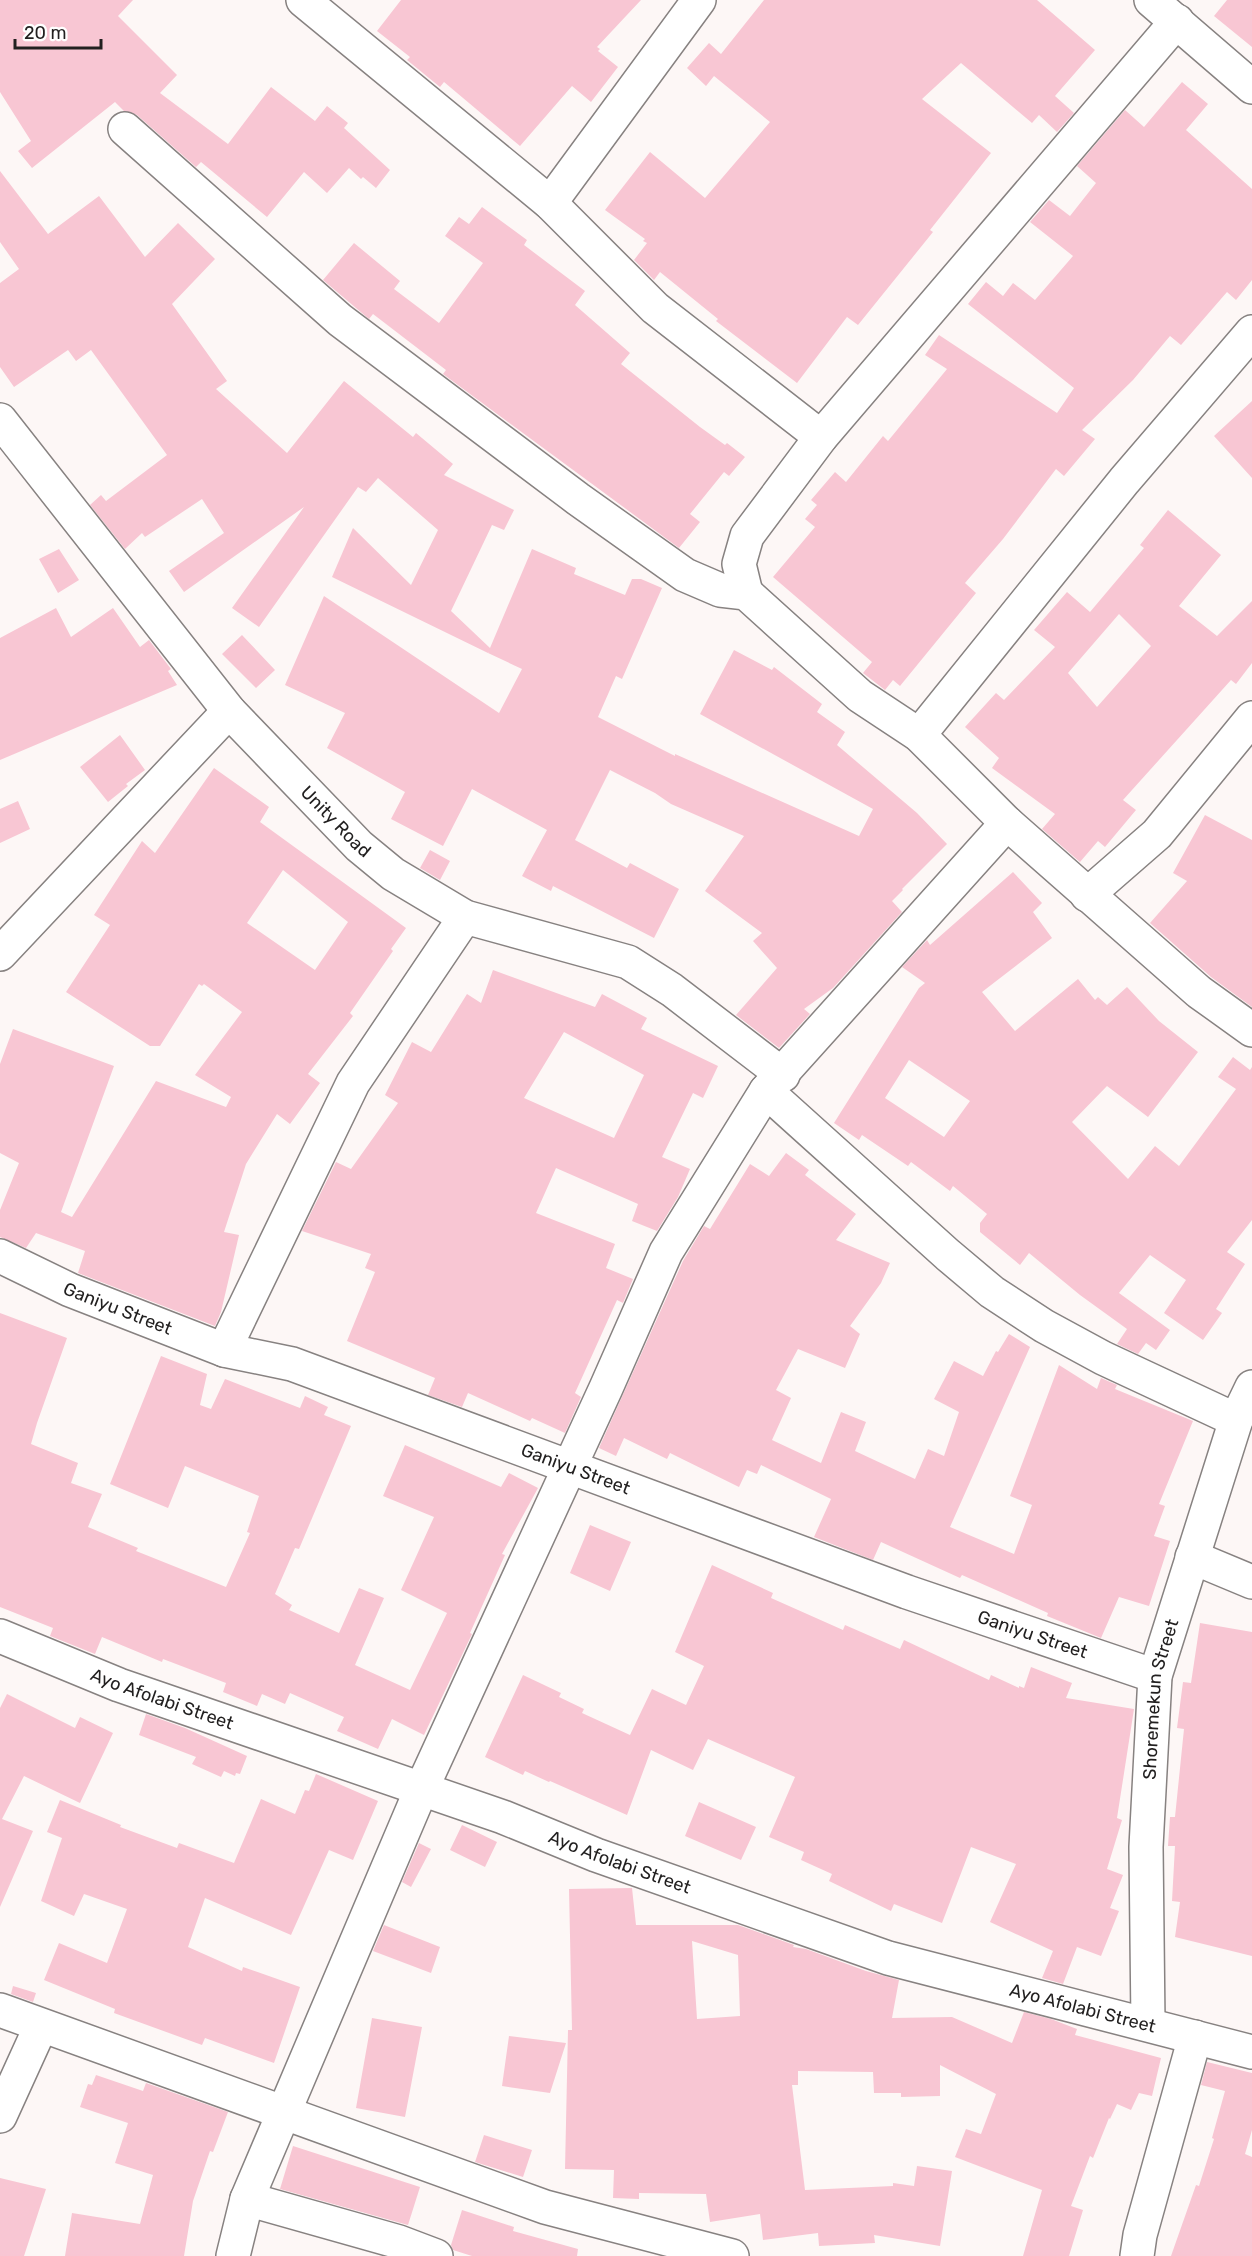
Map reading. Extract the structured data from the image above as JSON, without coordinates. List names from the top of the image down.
{
  "streets": {
    "street": [
      "Unity Road",
      "Ganiyu Street",
      "Ayo Afolabi Street",
      "Shoremekun Street"
    ]
  },
  "crossings": [
    ["Unity Road", "Shoremekun Street"],
    ["Ganiyu Street", "Shoremekun Street"],
    ["Ayo Afolabi Street", "Shoremekun Street"]
  ],
  "scale_bar": "20 m"
}
